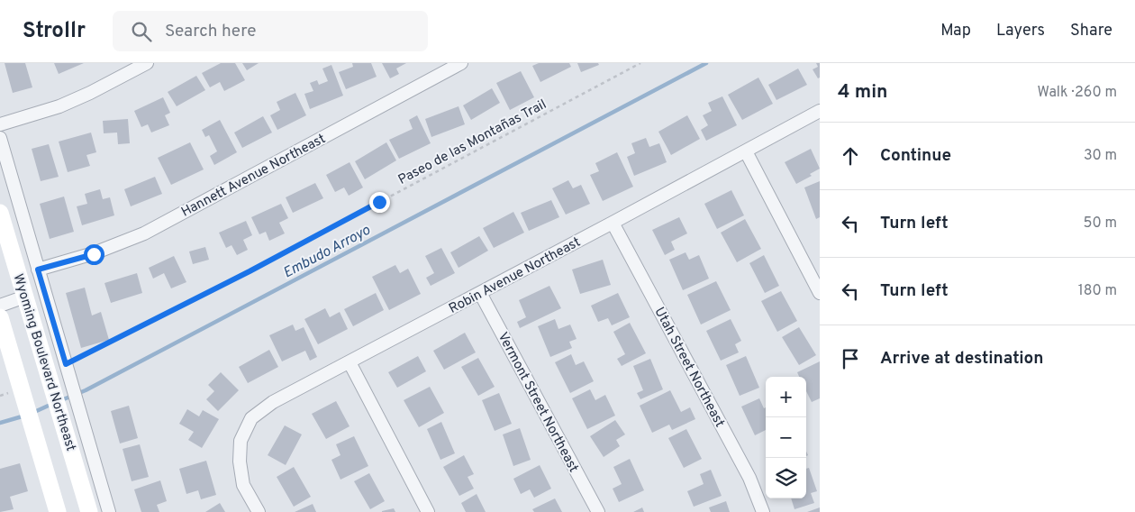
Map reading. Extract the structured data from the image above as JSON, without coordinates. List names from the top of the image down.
{
  "streets": {
    "main road": ["Wyoming Boulevard Northeast"],
    "street": [
      "Hannett Avenue Northeast",
      "Robin Avenue Northeast",
      "Utah Street Northeast",
      "Vermont Street Northeast"
    ],
    "path": ["Paseo de las Montañas Trail"]
  },
  "crossings": [
    ["Robin Avenue Northeast", "Utah Street Northeast"],
    ["Robin Avenue Northeast", "Vermont Street Northeast"]
  ],
  "water": ["Embudo Arroyo"],
  "page": {
    "header": "Strollr",
    "search": "Search here",
    "nav": ["Map", "Layers", "Share"],
    "heading": ["4 min", "Walk · 260 m"],
    "list": [
      ["Continue", "30 m"],
      ["Turn left", "50 m"],
      ["Turn left", "180 m"],
      "Arrive at destination"
    ],
    "map_buttons": ["+", "−"]
  }
}
